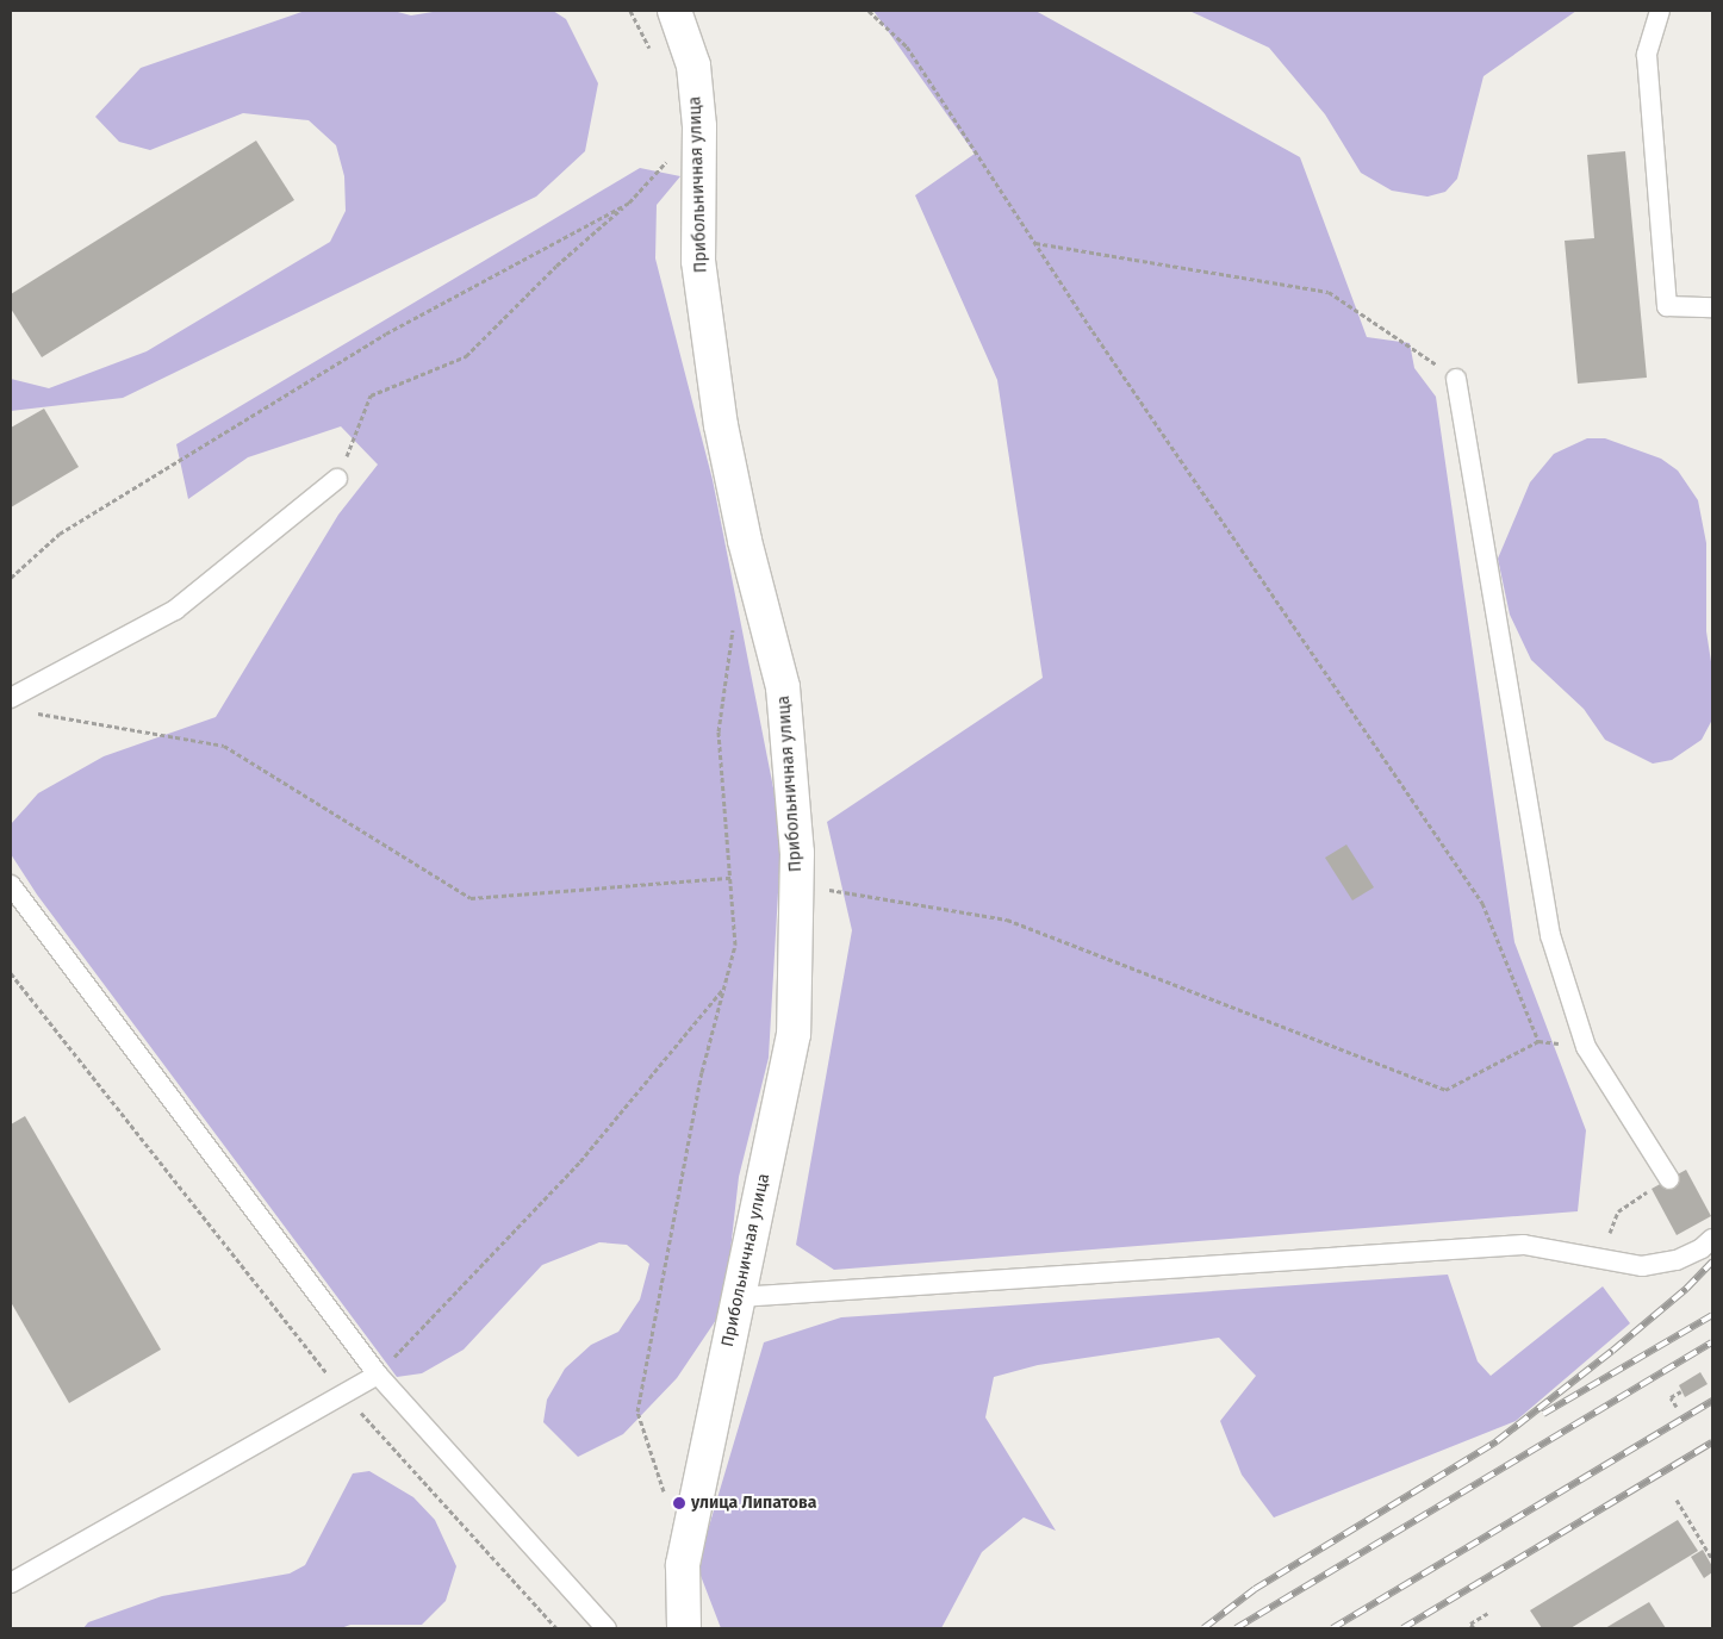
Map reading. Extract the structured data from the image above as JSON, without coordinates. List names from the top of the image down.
{
  "streets": {
    "street": ["Прибольничная улица"]
  },
  "places": ["улица Липатова"]
}
